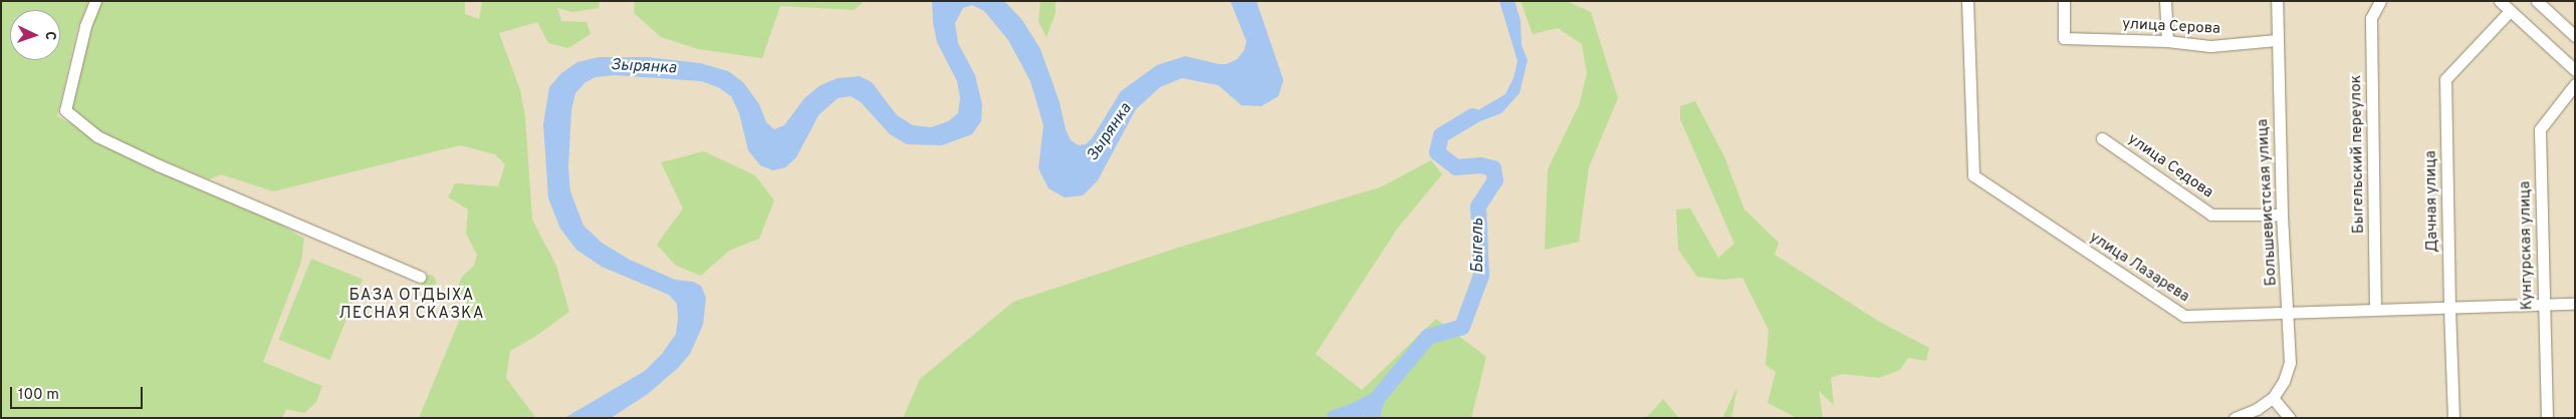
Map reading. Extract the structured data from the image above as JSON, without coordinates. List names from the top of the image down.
{
  "streets": {
    "street": [
      "улица Серова",
      "Быгельский переулок",
      "улица Седова",
      "Дачная улица",
      "Большевистская улица",
      "Кунгурская улица",
      "улица Лазарева"
    ]
  },
  "crossings": [
    ["улица Серова", "Большевистская улица"],
    ["Быгельский переулок", "улица Лазарева"],
    ["улица Седова", "Большевистская улица"],
    ["Дачная улица", "улица Лазарева"],
    ["Большевистская улица", "улица Лазарева"],
    ["Кунгурская улица", "улица Лазарева"]
  ],
  "districts": ["БАЗА ОТДЫХА ЛЕСНАЯ СКАЗКА"],
  "water": ["Зырянка", "Быгель"],
  "scale_bar": "100 m",
  "north": "right"
}
